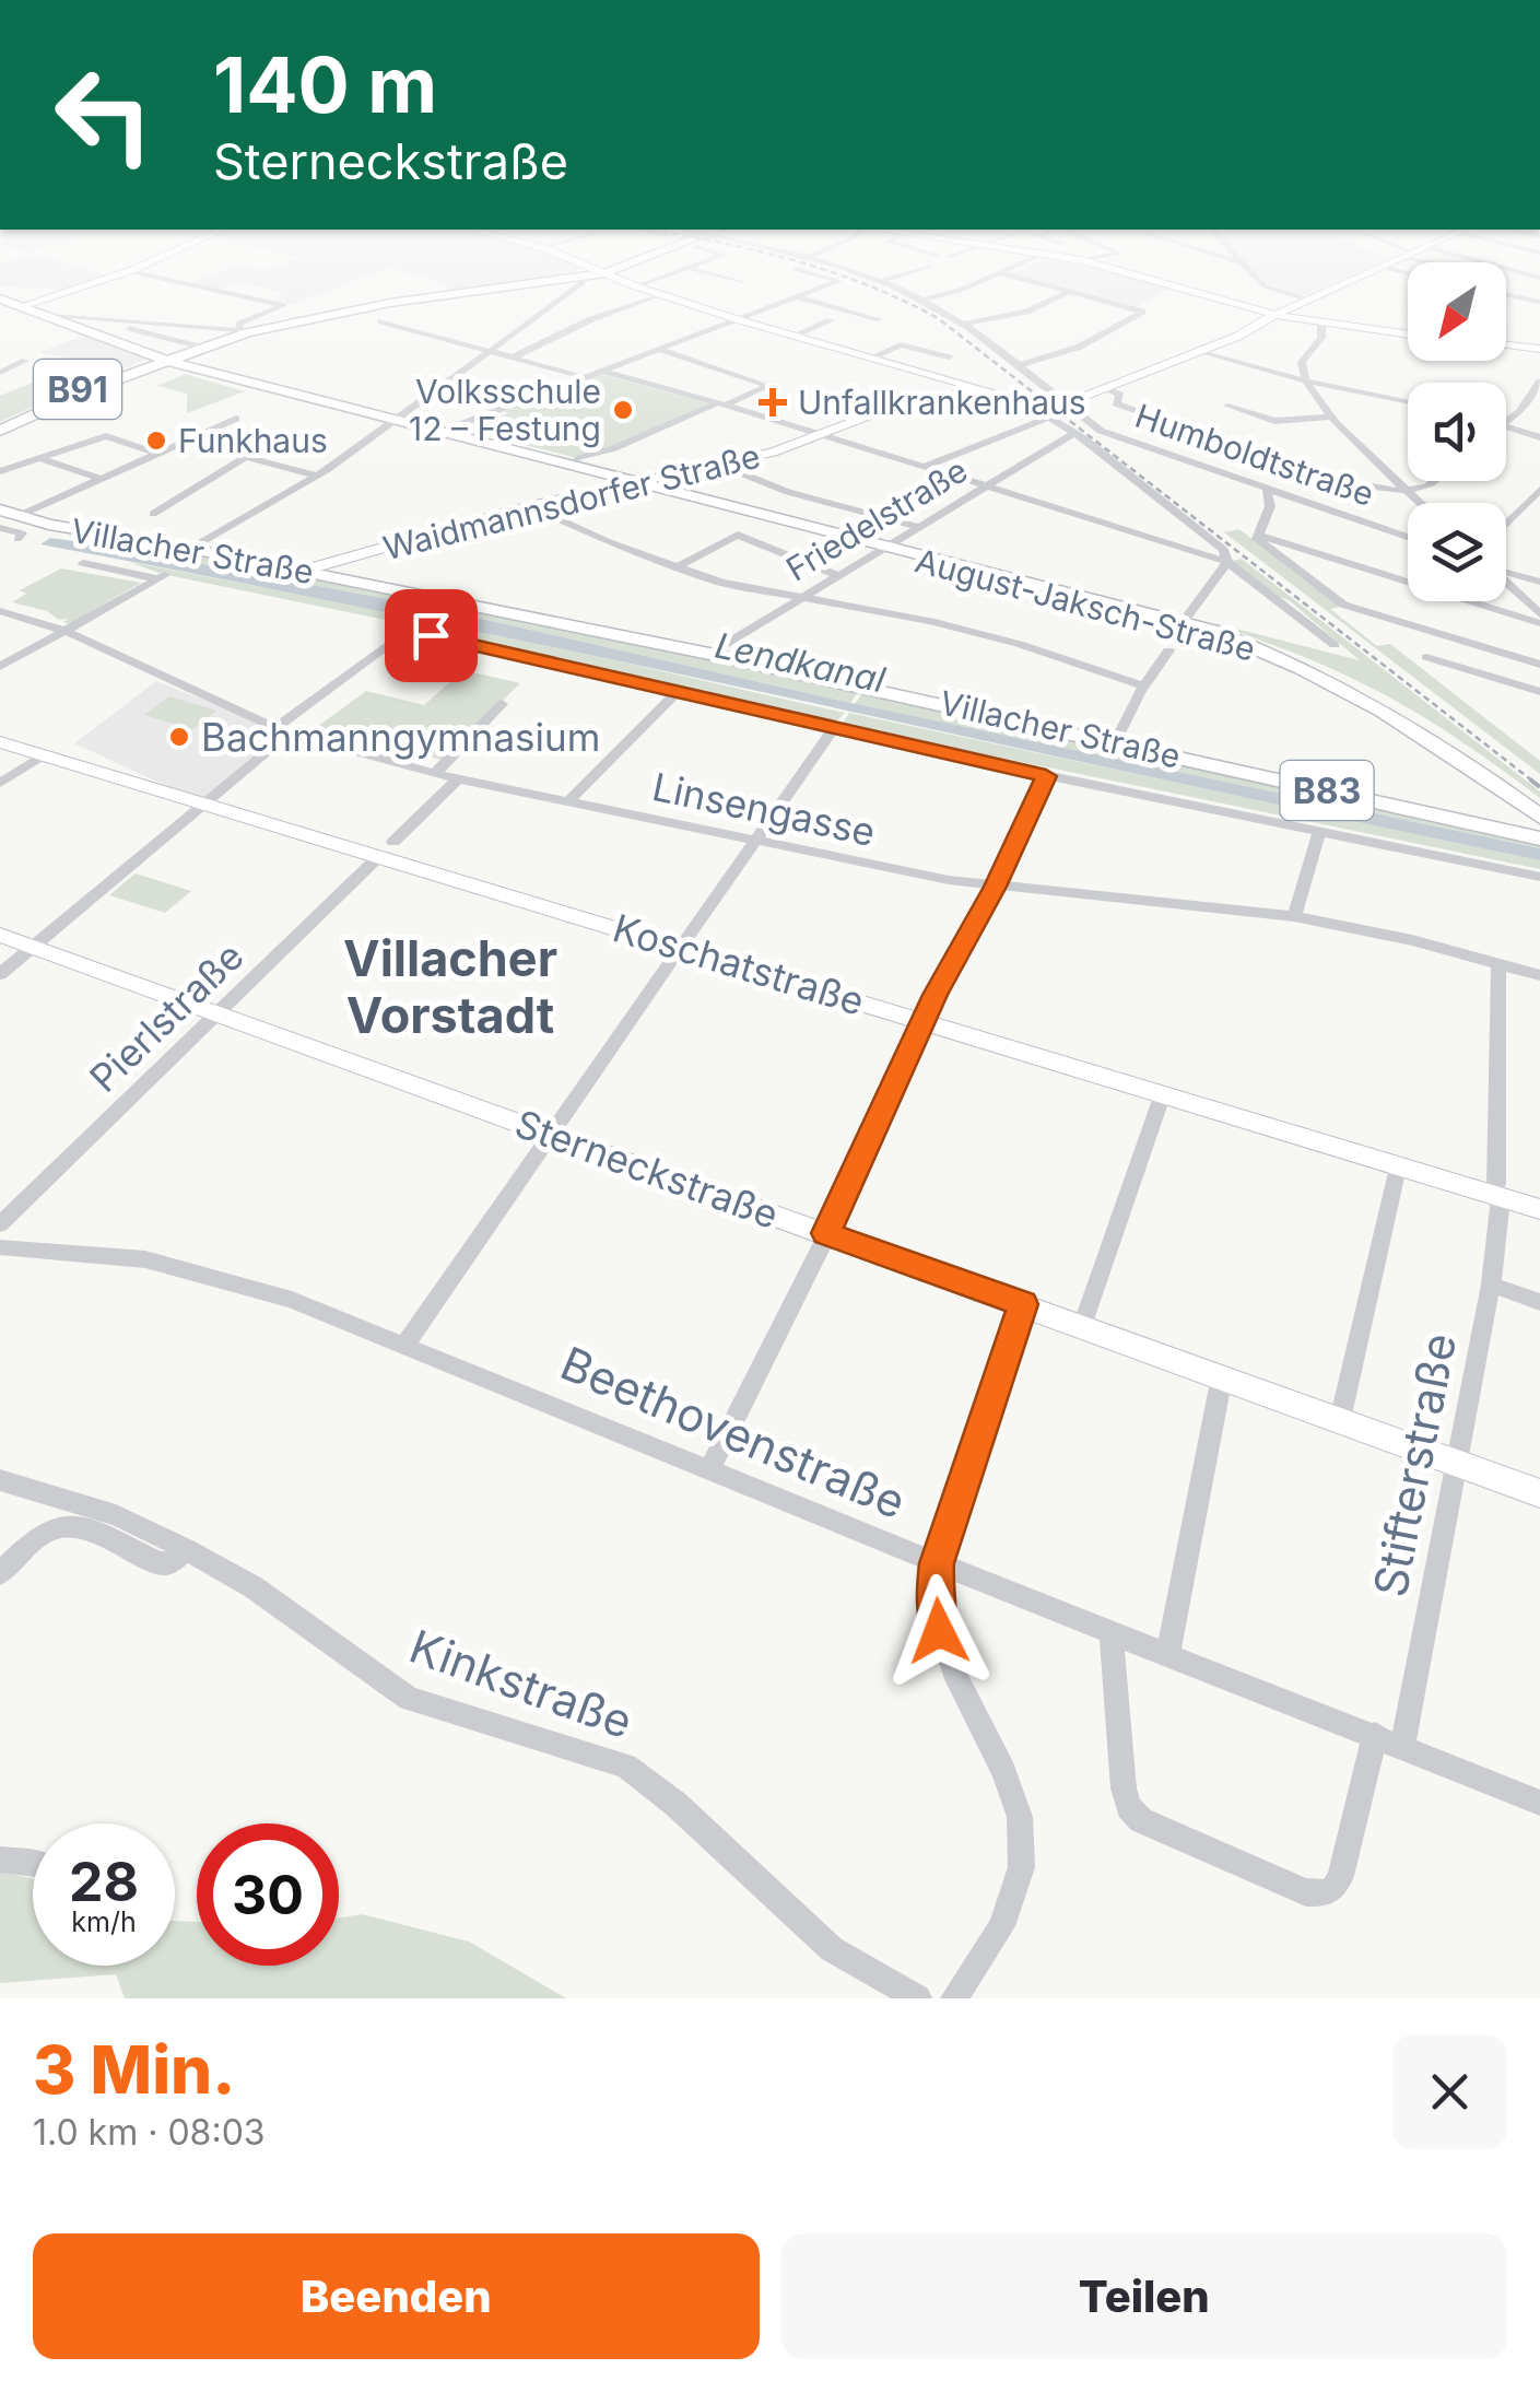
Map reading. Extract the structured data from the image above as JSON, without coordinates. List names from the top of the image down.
{
  "streets": {
    "main road": [
      "B91",
      "Villacher Straße",
      "August-Jaksch-Straße",
      "B83"
    ],
    "street": [
      "Humboldtstraße",
      "Waidmannsdorfer Straße",
      "Friedelstraße",
      "Linsengasse",
      "Koschatstraße",
      "Pierlstraße",
      "Sterneckstraße",
      "Beethovenstraße",
      "Stifterstraße",
      "Kinkstraße"
    ]
  },
  "crossings": [
    ["B91", "August-Jaksch-Straße"],
    ["Waidmannsdorfer Straße", "Villacher Straße"],
    ["Waidmannsdorfer Straße", "August-Jaksch-Straße"],
    ["Friedelstraße", "Villacher Straße"],
    ["Friedelstraße", "August-Jaksch-Straße"],
    ["Linsengasse", "Pierlstraße"],
    ["Linsengasse", "Stifterstraße"],
    ["Koschatstraße", "Pierlstraße"],
    ["Koschatstraße", "Stifterstraße"],
    ["Pierlstraße", "Sterneckstraße"],
    ["Sterneckstraße", "Stifterstraße"],
    ["Beethovenstraße", "Stifterstraße"]
  ],
  "districts": ["Villacher Vorstadt"],
  "water": ["Lendkanal"],
  "places": {
    "health": ["Unfallkrankenhaus"],
    "other": ["Volksschule 12 – Festung", "Funkhaus", "Bachmanngymnasium"]
  },
  "north": "bottom left",
  "page": {
    "turn": ["140 m", "Sterneckstraße"],
    "speed": "28 km/h",
    "limit": "30",
    "heading": ["3 Min.", "1.0 km · 08:03"],
    "buttons": ["Beenden", "Teilen"]
  }
}
